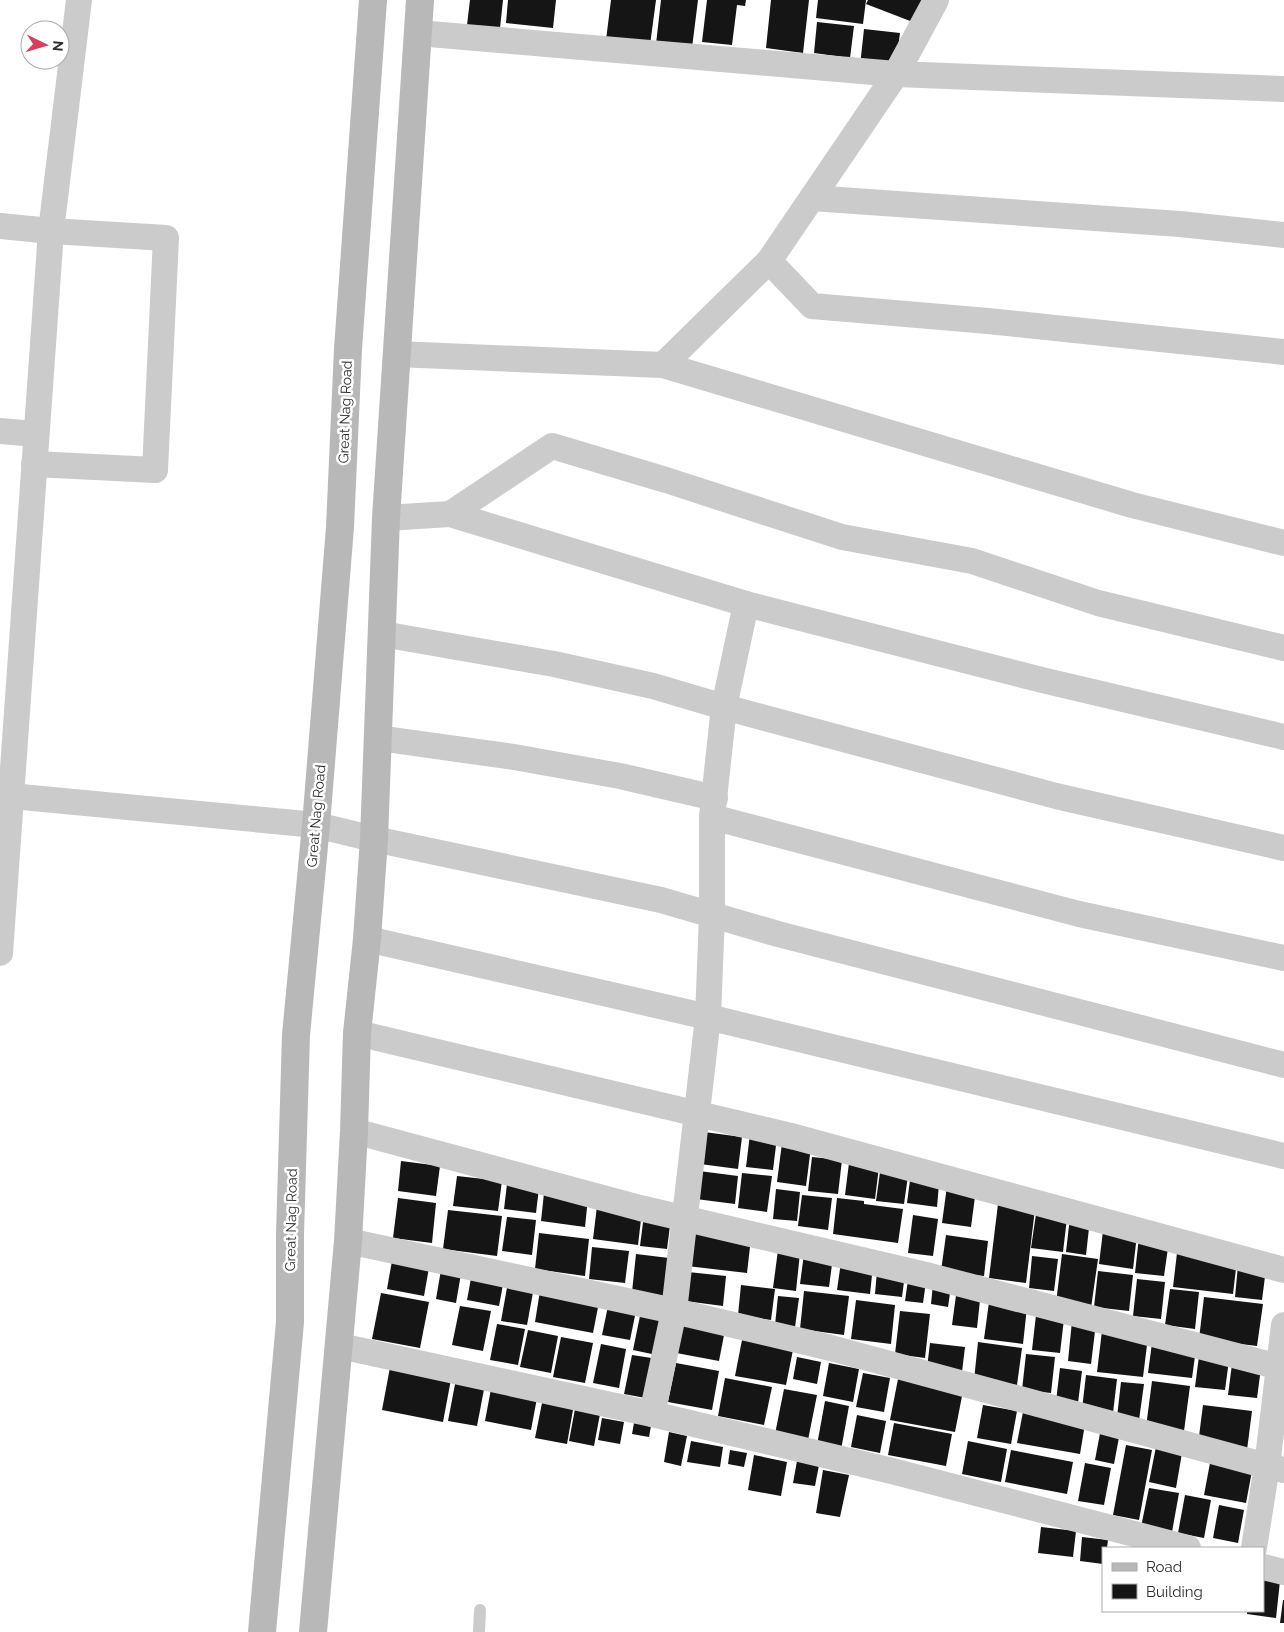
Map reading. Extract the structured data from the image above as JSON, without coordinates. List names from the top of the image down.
{
  "streets": {
    "main road": ["Great Nag Road"]
  },
  "legend": ["Road", "Building"],
  "north": "right"
}
